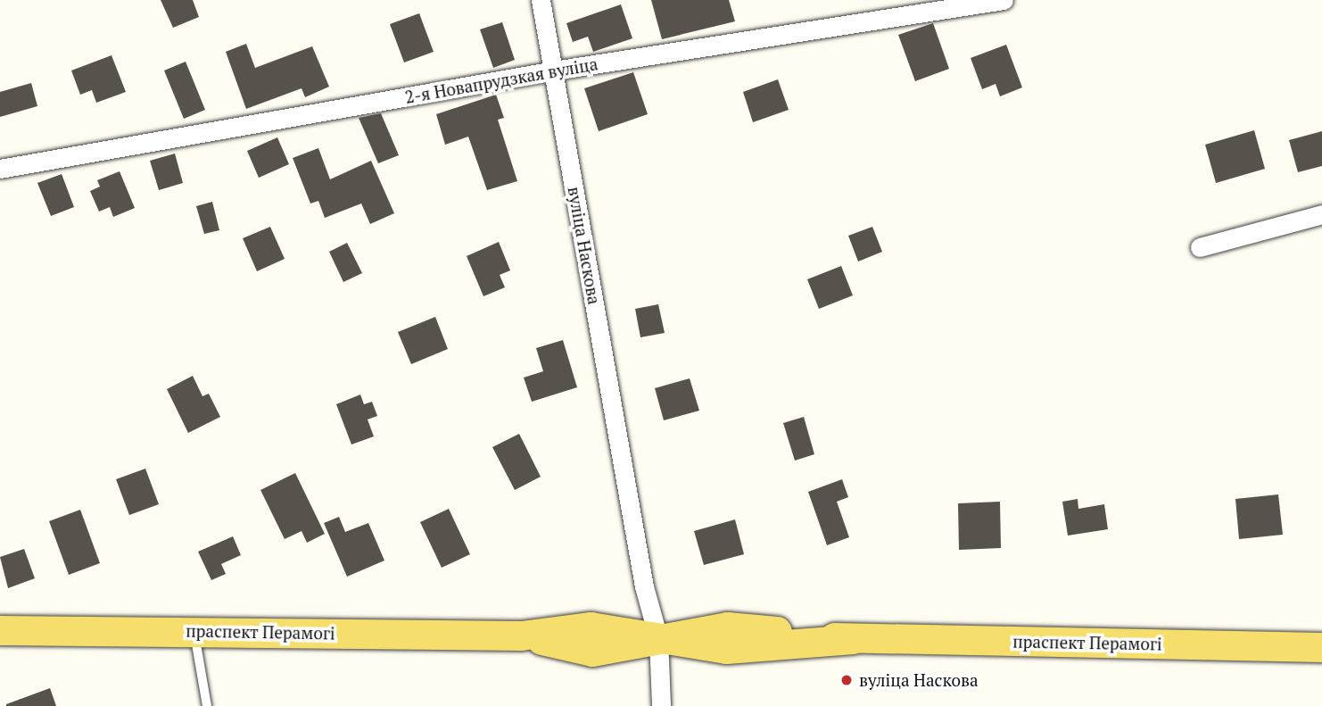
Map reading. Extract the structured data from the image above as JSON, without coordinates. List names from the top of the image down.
{
  "streets": {
    "main road": ["праспект Перамогі"],
    "street": ["2-я Новапрудзкая вуліца", "вуліца Наскова"]
  },
  "crossings": [
    ["2-я Новапрудзкая вуліца", "вуліца Наскова"],
    ["вуліца Наскова", "праспект Перамогі"]
  ],
  "places": ["вуліца Наскова"]
}
